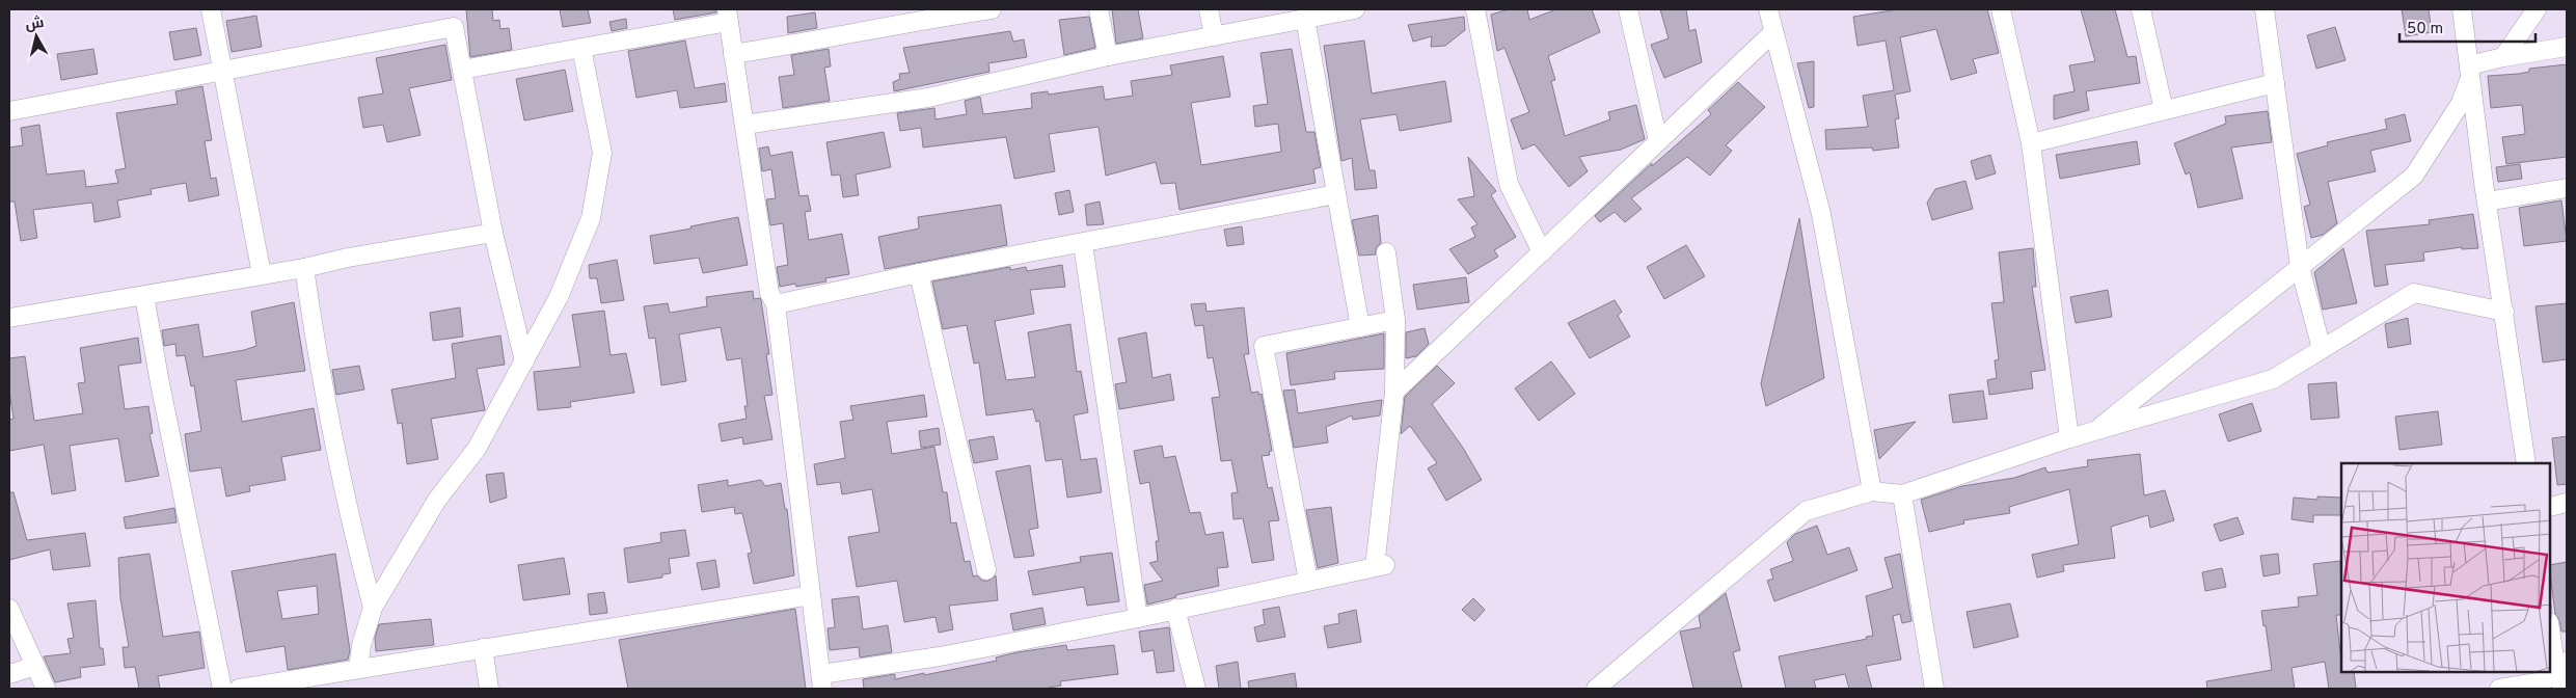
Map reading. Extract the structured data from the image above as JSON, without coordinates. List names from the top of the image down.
{
  "scale_bar": "50 m",
  "north": "top"
}
